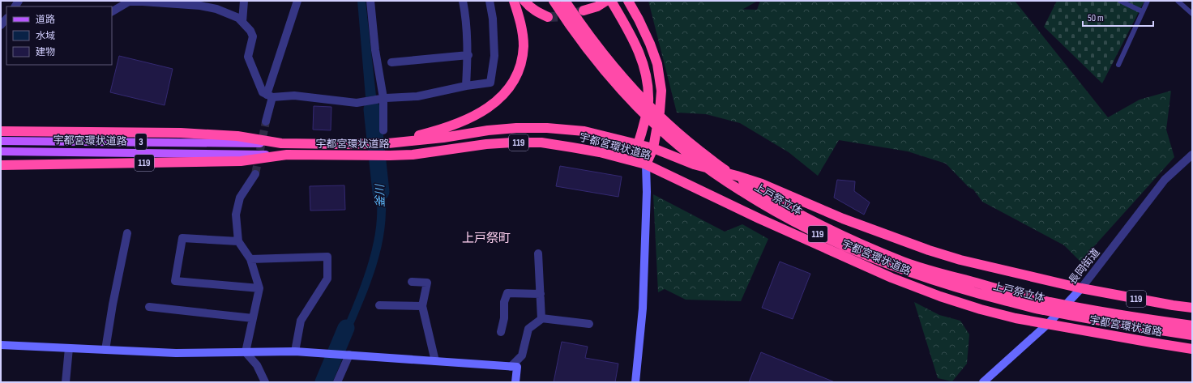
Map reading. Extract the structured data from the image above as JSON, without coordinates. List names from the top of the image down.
{
  "streets": {
    "highway": ["宇都宮環状道路", "119", "上戸祭立体"],
    "main road": ["3"],
    "street": ["長岡街道"]
  },
  "crossings": [
    ["宇都宮環状道路", "119"],
    ["宇都宮環状道路", "長岡街道"]
  ],
  "districts": ["上戸祭町"],
  "water": ["釜川"],
  "legend": ["道路", "水域", "建物"],
  "scale_bar": "50 m"
}
